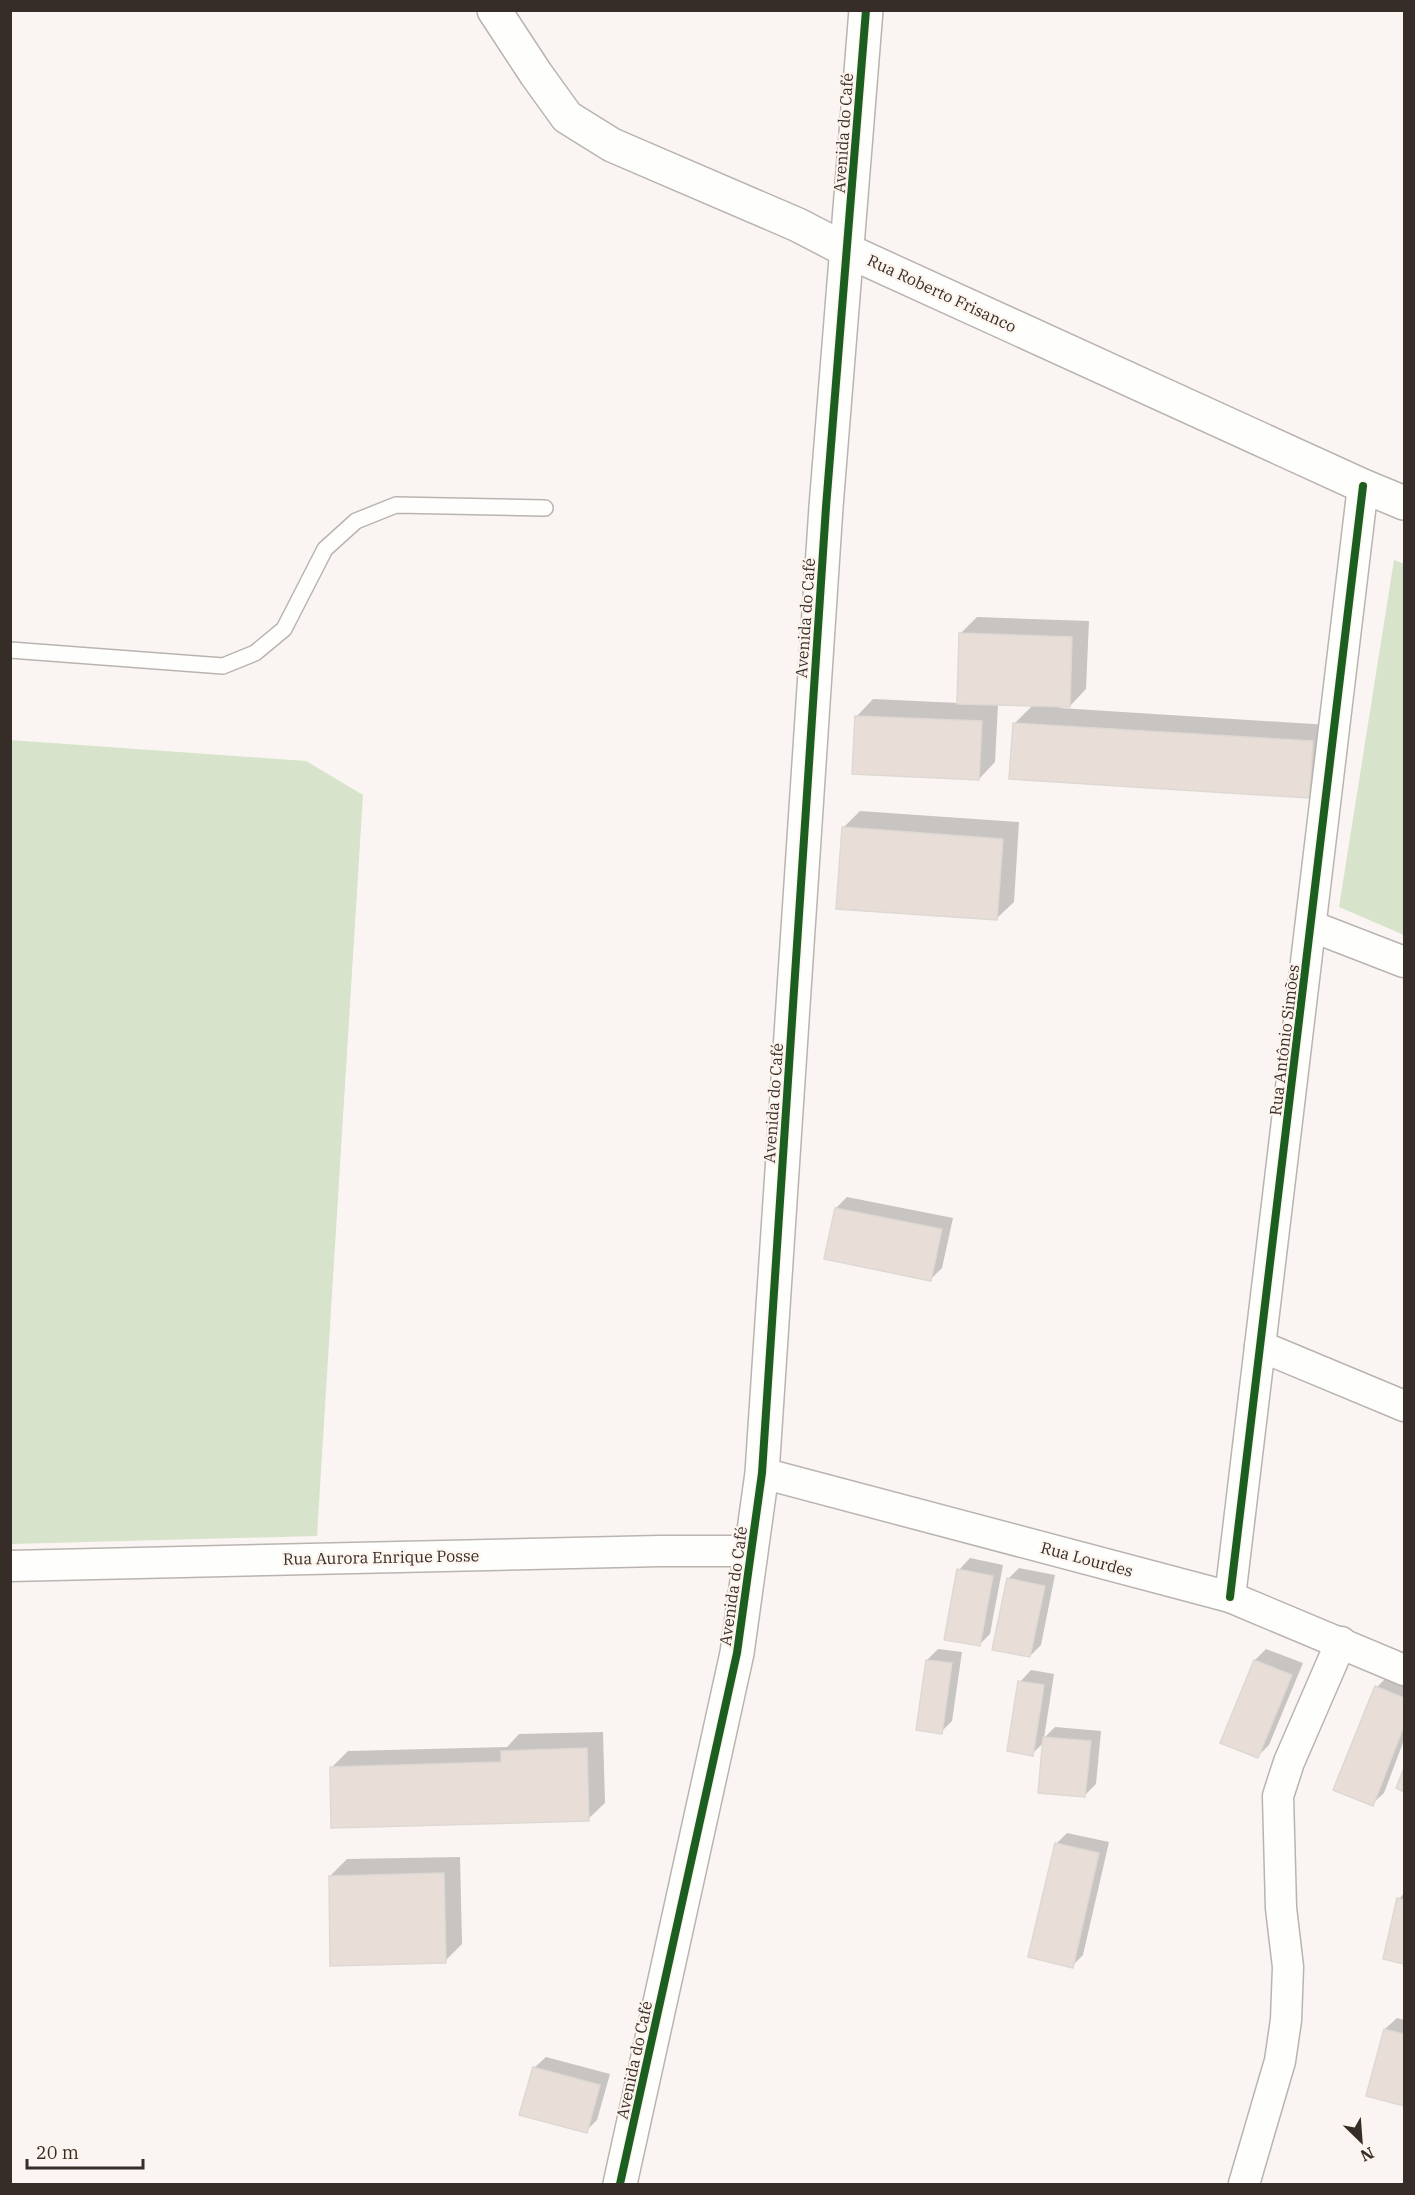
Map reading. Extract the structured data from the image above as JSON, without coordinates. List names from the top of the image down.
{
  "streets": {
    "street": [
      "Avenida do Café",
      "Rua Roberto Frisanco",
      "Rua Antônio Simões",
      "Rua Aurora Enrique Posse",
      "Rua Lourdes"
    ]
  },
  "crossings": [
    ["Avenida do Café", "Rua Roberto Frisanco"],
    ["Avenida do Café", "Rua Aurora Enrique Posse"],
    ["Avenida do Café", "Rua Lourdes"],
    ["Rua Roberto Frisanco", "Rua Antônio Simões"],
    ["Rua Antônio Simões", "Rua Lourdes"]
  ],
  "scale_bar": "20 m",
  "north": "bottom right"
}
